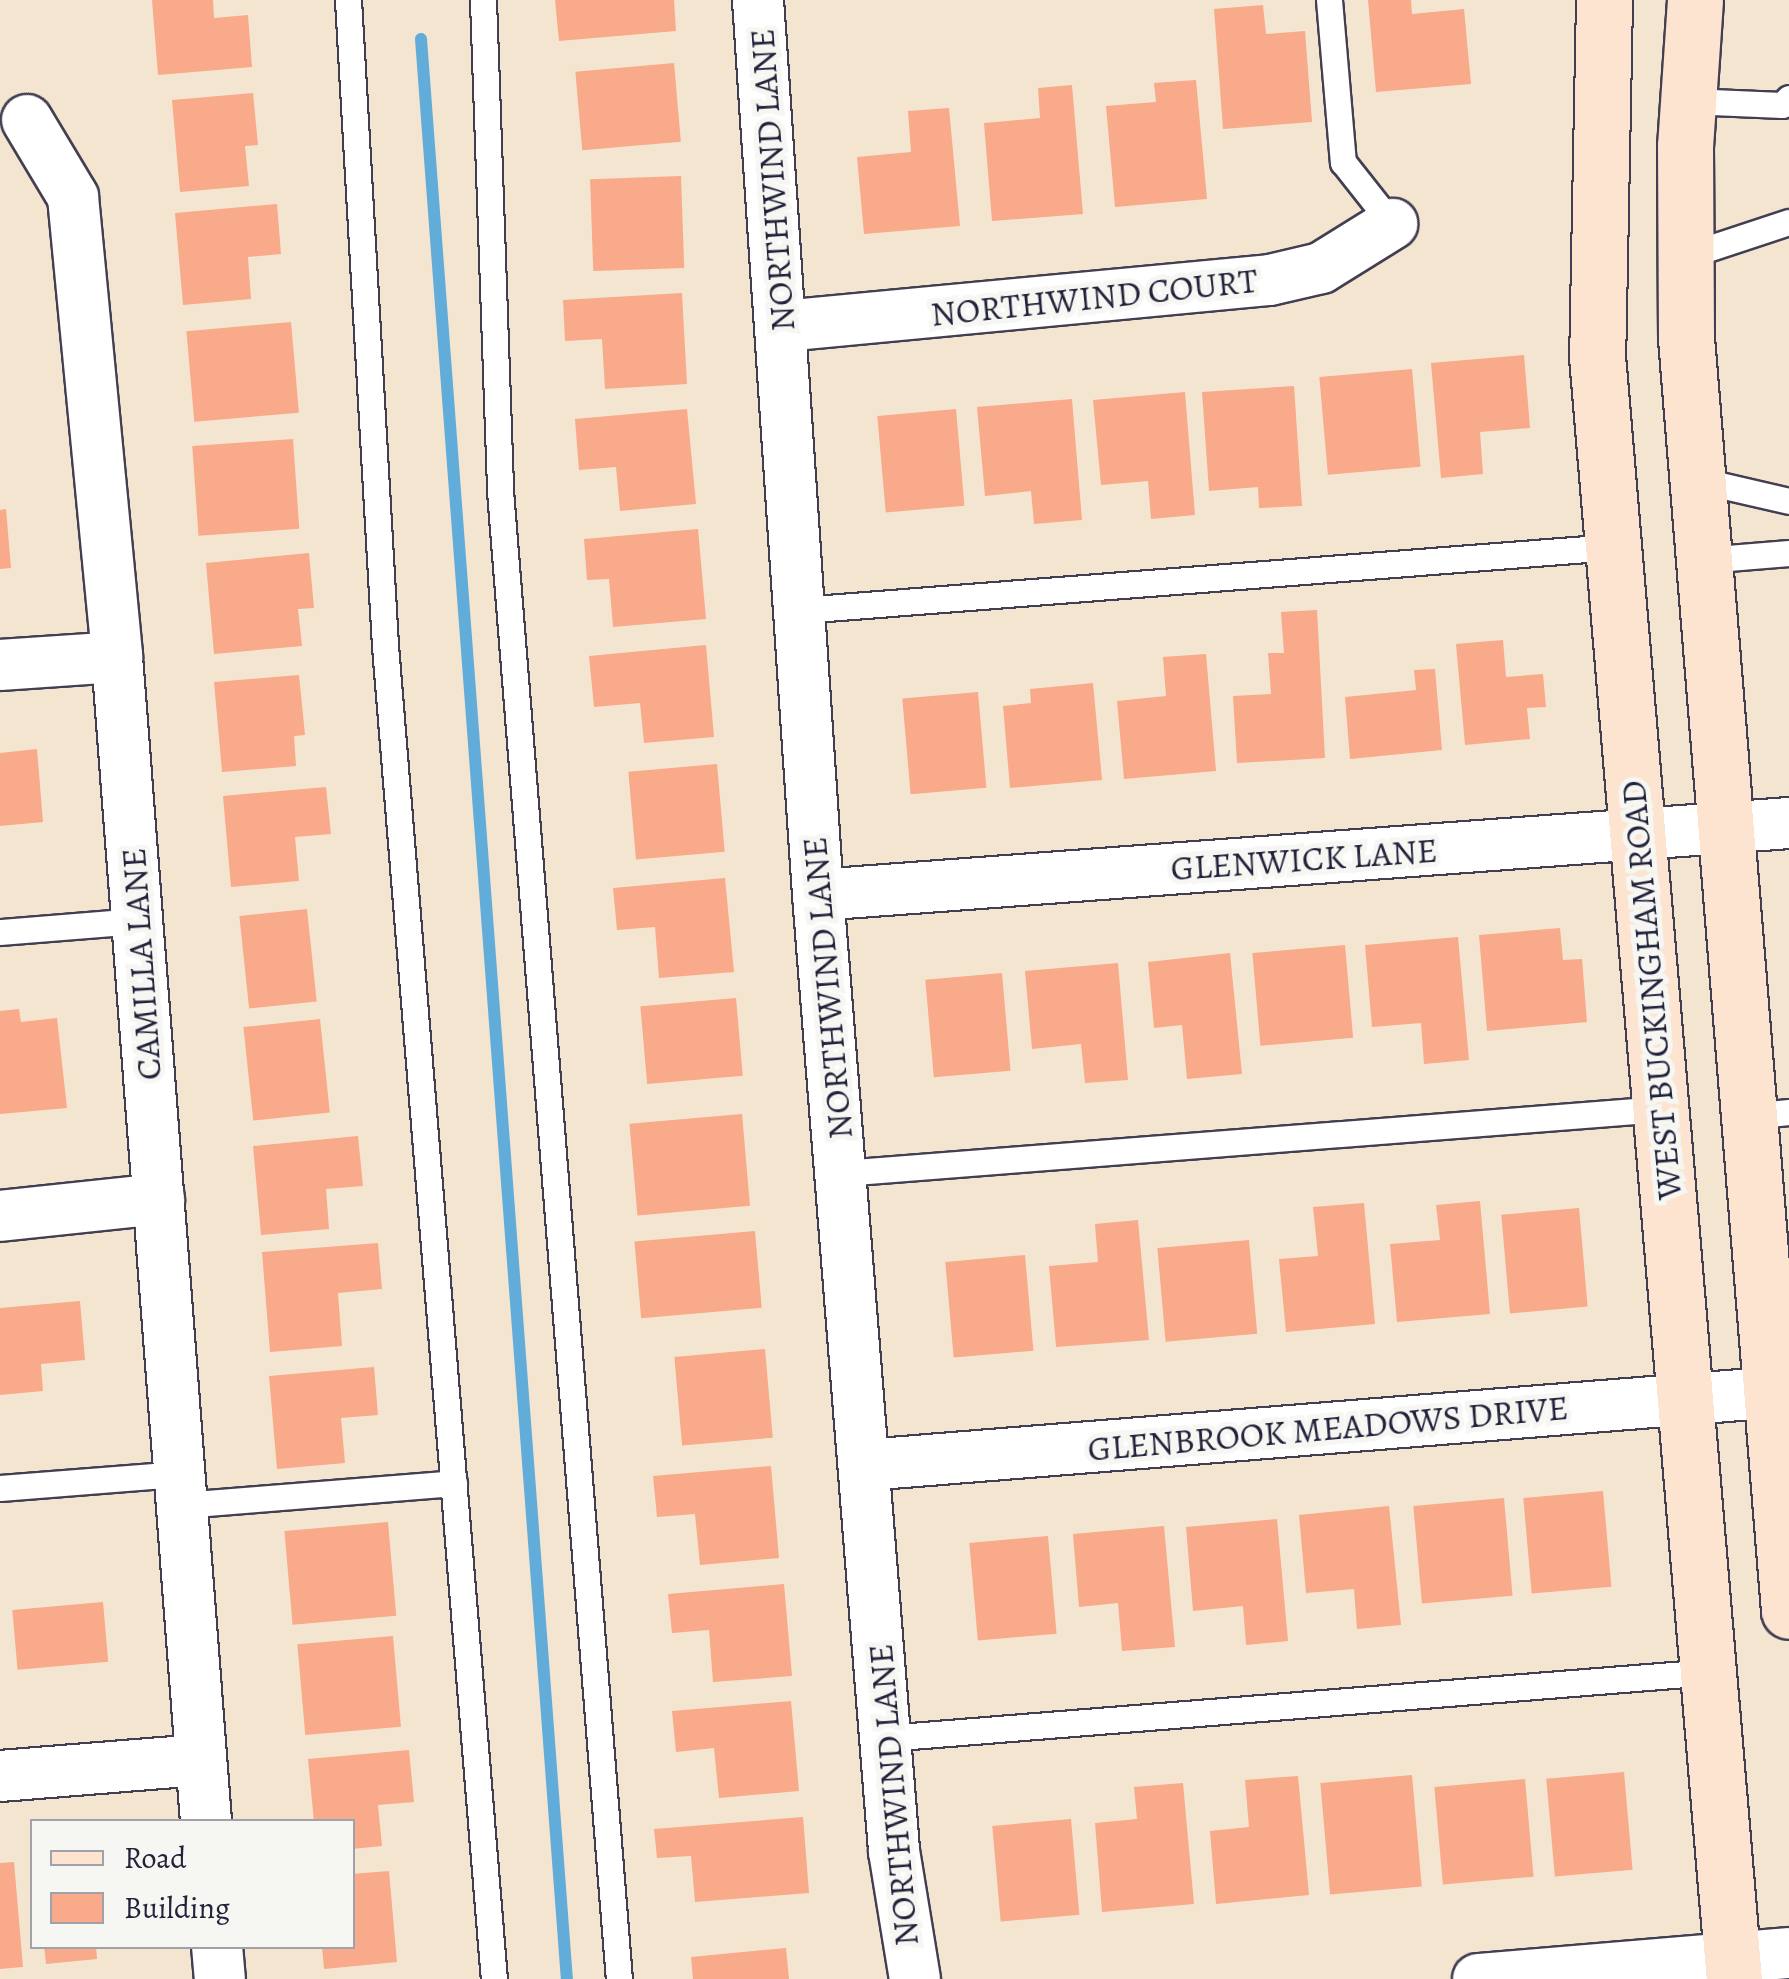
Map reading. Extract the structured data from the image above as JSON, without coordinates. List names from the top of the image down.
{
  "streets": {
    "main road": ["WEST BUCKINGHAM ROAD"],
    "street": [
      "NORTHWIND LANE",
      "NORTHWIND COURT",
      "GLENWICK LANE",
      "CAMILLA LANE",
      "GLENBROOK MEADOWS DRIVE"
    ]
  },
  "crossings": [
    ["NORTHWIND LANE", "NORTHWIND COURT"],
    ["NORTHWIND LANE", "GLENWICK LANE"],
    ["NORTHWIND LANE", "GLENBROOK MEADOWS DRIVE"],
    ["GLENWICK LANE", "WEST BUCKINGHAM ROAD"],
    ["WEST BUCKINGHAM ROAD", "GLENBROOK MEADOWS DRIVE"]
  ],
  "legend": ["Road", "Building"]
}
